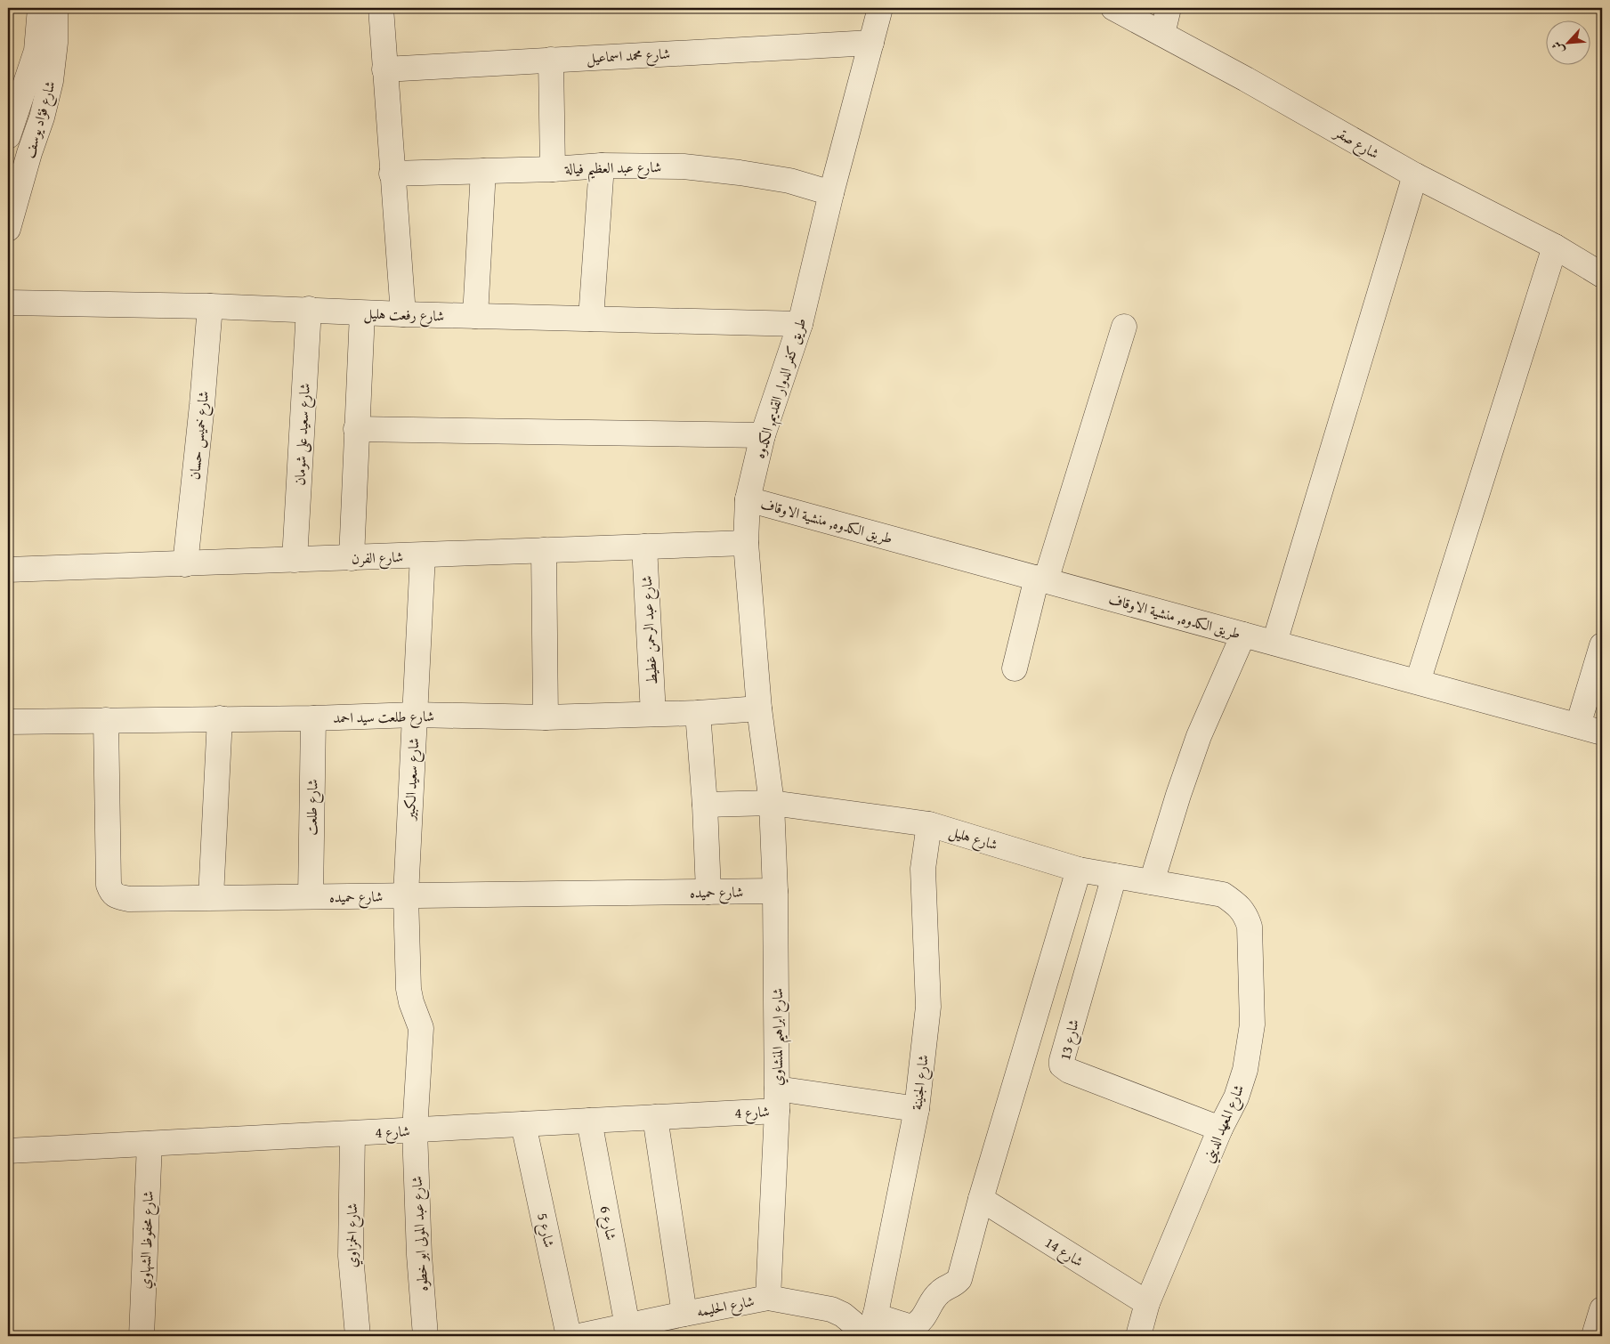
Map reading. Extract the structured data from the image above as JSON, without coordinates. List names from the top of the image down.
{
  "streets": {
    "street": [
      "شارع محمد اسماعيل",
      "شارع فؤاد يوسف",
      "شارع صقر",
      "شارع عبد العظيم فيالة",
      "شارع رفعت هليل",
      "طريق كفر الدوار القديم, الكدوه",
      "شارع سعيد على شومان",
      "شارع خميس حسان",
      "طريق الكدوه, منشية الاوقاف",
      "شارع الفرن",
      "شارع عبد الرحمن غطيط",
      "شارع طلعت سيد احمد",
      "شارع سعيد الكبير",
      "شارع طلعت",
      "شارع هليل",
      "شارع حميده",
      "شارع ابراهيم المنشاوي",
      "شارع 13",
      "شارع الجنينة",
      "شارع 4",
      "شارع المعهد الديني",
      "شارع 6",
      "شارع 5",
      "شارع عبد المولى ابو خطوه",
      "شارع الحمزاوي",
      "شارع محفوظ الشهاوي",
      "شارع 14",
      "شارع الحليمه"
    ]
  },
  "crossings": [
    ["شارع محمد اسماعيل", "طريق كفر الدوار القديم, الكدوه"],
    ["شارع عبد العظيم فيالة", "طريق كفر الدوار القديم, الكدوه"],
    ["شارع رفعت هليل", "طريق كفر الدوار القديم, الكدوه"],
    ["شارع رفعت هليل", "شارع سعيد على شومان"],
    ["شارع رفعت هليل", "شارع خميس حسان"],
    ["طريق كفر الدوار القديم, الكدوه", "طريق الكدوه, منشية الاوقاف"],
    ["طريق كفر الدوار القديم, الكدوه", "شارع الفرن"],
    ["طريق كفر الدوار القديم, الكدوه", "شارع طلعت سيد احمد"],
    ["طريق كفر الدوار القديم, الكدوه", "شارع هليل"],
    ["طريق كفر الدوار القديم, الكدوه", "شارع ابراهيم المنشاوي"],
    ["شارع سعيد على شومان", "شارع الفرن"],
    ["شارع خميس حسان", "شارع الفرن"],
    ["شارع الفرن", "شارع عبد الرحمن غطيط"],
    ["شارع الفرن", "شارع سعيد الكبير"],
    ["شارع عبد الرحمن غطيط", "شارع طلعت سيد احمد"],
    ["شارع طلعت سيد احمد", "شارع سعيد الكبير"],
    ["شارع طلعت سيد احمد", "شارع طلعت"],
    ["شارع طلعت سيد احمد", "شارع حميده"],
    ["شارع سعيد الكبير", "شارع حميده"],
    ["شارع سعيد الكبير", "شارع 4"],
    ["شارع سعيد الكبير", "شارع عبد المولى ابو خطوه"],
    ["شارع طلعت", "شارع حميده"],
    ["شارع هليل", "شارع ابراهيم المنشاوي"],
    ["شارع هليل", "شارع 13"],
    ["شارع هليل", "شارع الجنينة"],
    ["شارع هليل", "شارع المعهد الديني"],
    ["شارع حميده", "شارع ابراهيم المنشاوي"],
    ["شارع ابراهيم المنشاوي", "شارع 4"],
    ["شارع ابراهيم المنشاوي", "شارع الحليمه"],
    ["شارع 13", "شارع المعهد الديني"],
    ["شارع الجنينة", "شارع 4"],
    ["شارع 4", "شارع 6"],
    ["شارع 4", "شارع 5"],
    ["شارع 4", "شارع عبد المولى ابو خطوه"],
    ["شارع 4", "شارع الحمزاوي"],
    ["شارع 4", "شارع محفوظ الشهاوي"],
    ["شارع المعهد الديني", "شارع 14"],
    ["شارع 6", "شارع الحليمه"]
  ],
  "north": "bottom left"
}
